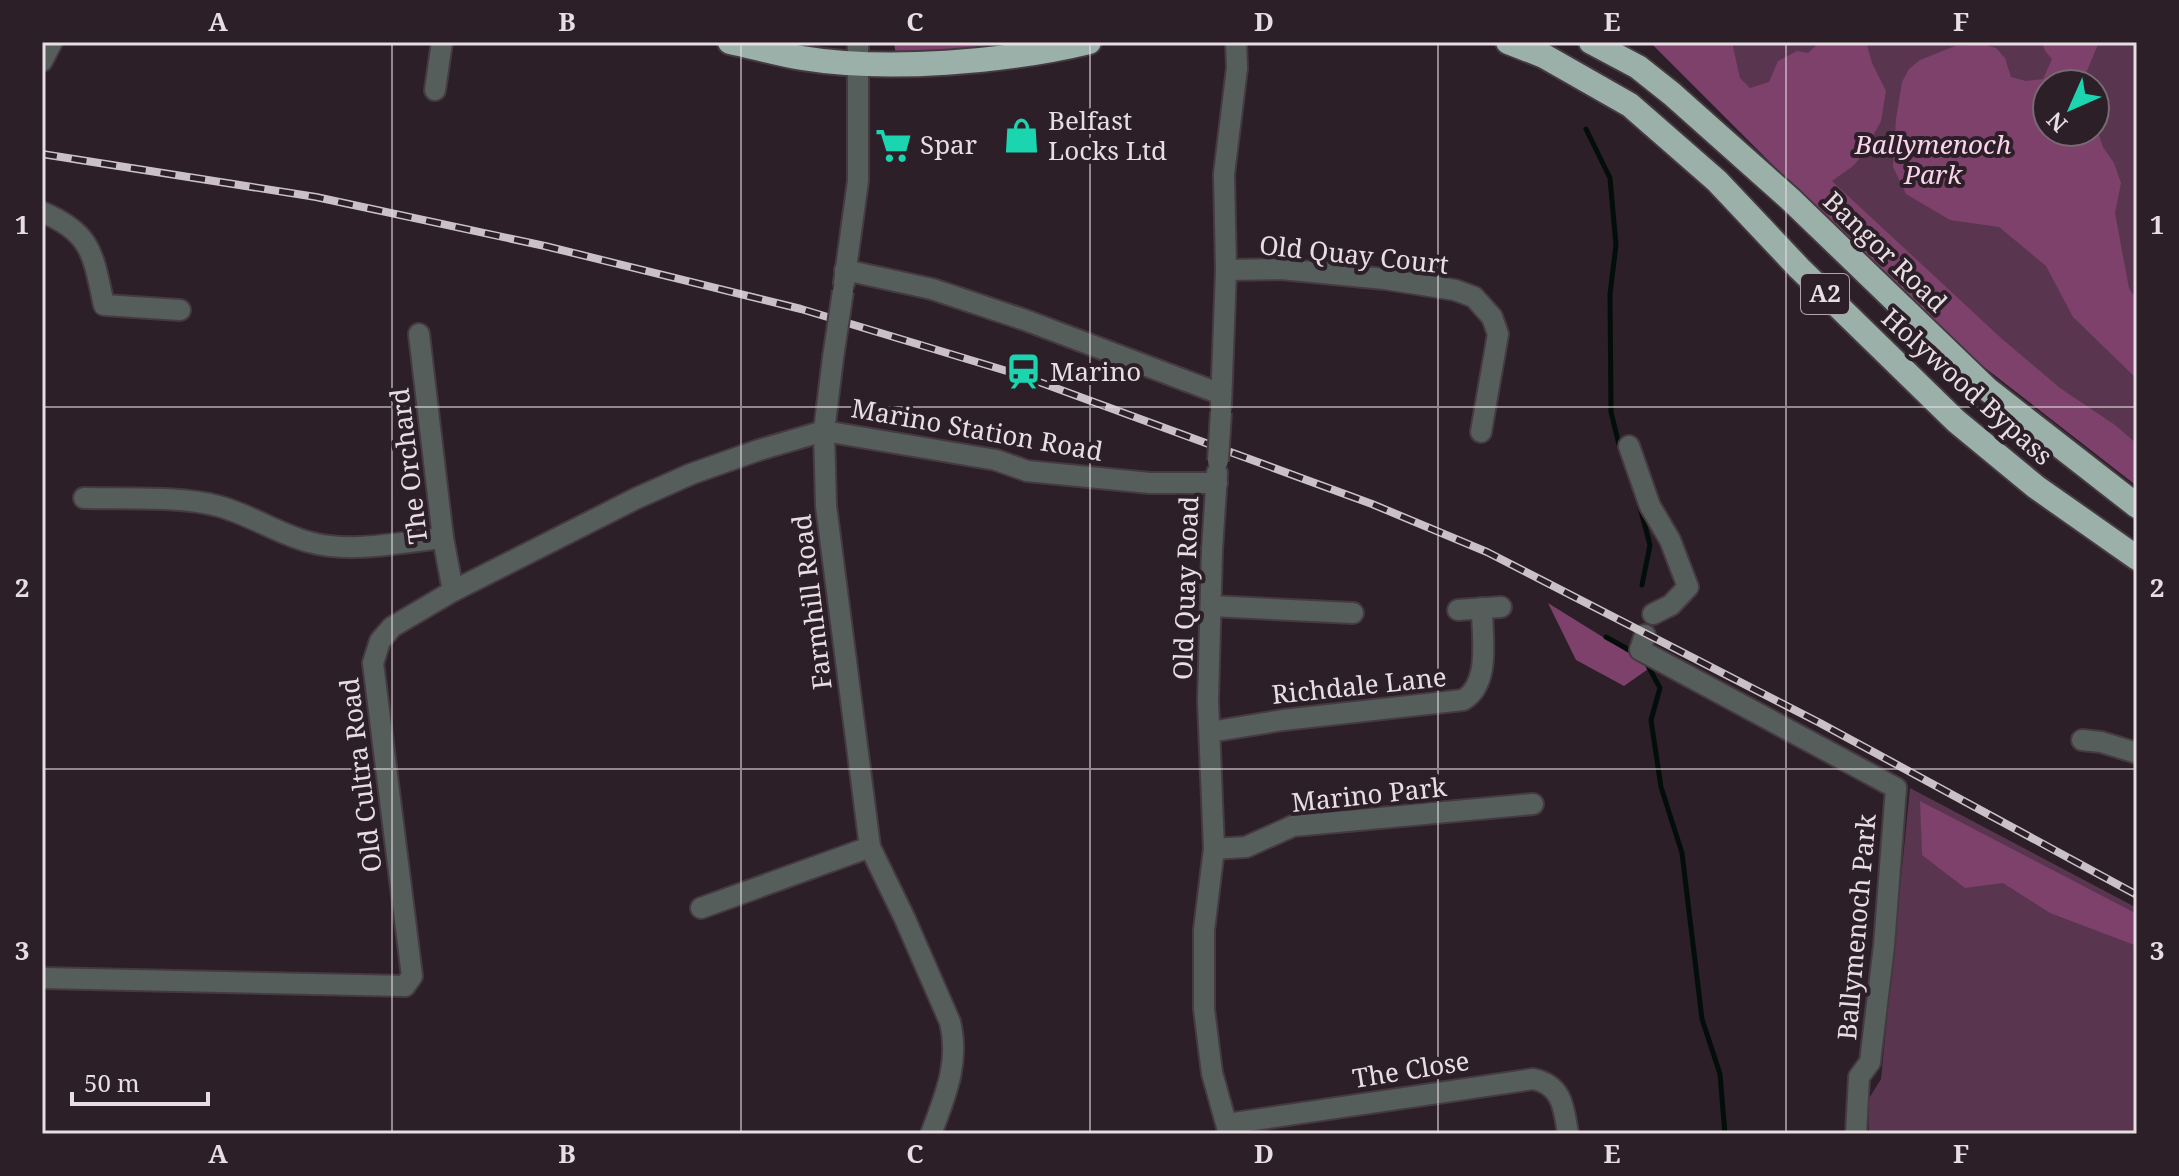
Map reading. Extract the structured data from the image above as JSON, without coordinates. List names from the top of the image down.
{
  "streets": {
    "highway": ["Bangor Road", "A2", "Holywood Bypass"],
    "street": [
      "Old Quay Court",
      "Marino Station Road",
      "The Orchard",
      "Old Quay Road",
      "Farmhill Road",
      "Richdale Lane",
      "Old Cultra Road",
      "Marino Park",
      "Ballymenoch Park",
      "The Close"
    ]
  },
  "crossings": [
    ["Old Quay Court", "Old Quay Road"],
    ["Marino Station Road", "Old Quay Road"],
    ["Marino Station Road", "Farmhill Road"],
    ["Marino Station Road", "Old Cultra Road"],
    ["The Orchard", "Old Cultra Road"],
    ["Old Quay Road", "Richdale Lane"],
    ["Old Quay Road", "Marino Park"],
    ["Old Quay Road", "The Close"],
    ["Farmhill Road", "Old Cultra Road"]
  ],
  "parks": ["Ballymenoch Park"],
  "places": {
    "shop": ["Belfast Locks Ltd"],
    "supermarket": ["Spar"],
    "station": ["Marino"]
  },
  "scale_bar": "50 m",
  "north": "bottom left",
  "grid": {
    "columns": [
      "A",
      "B",
      "C",
      "D",
      "E",
      "F"
    ],
    "rows": ["1", "2", "3"]
  }
}
